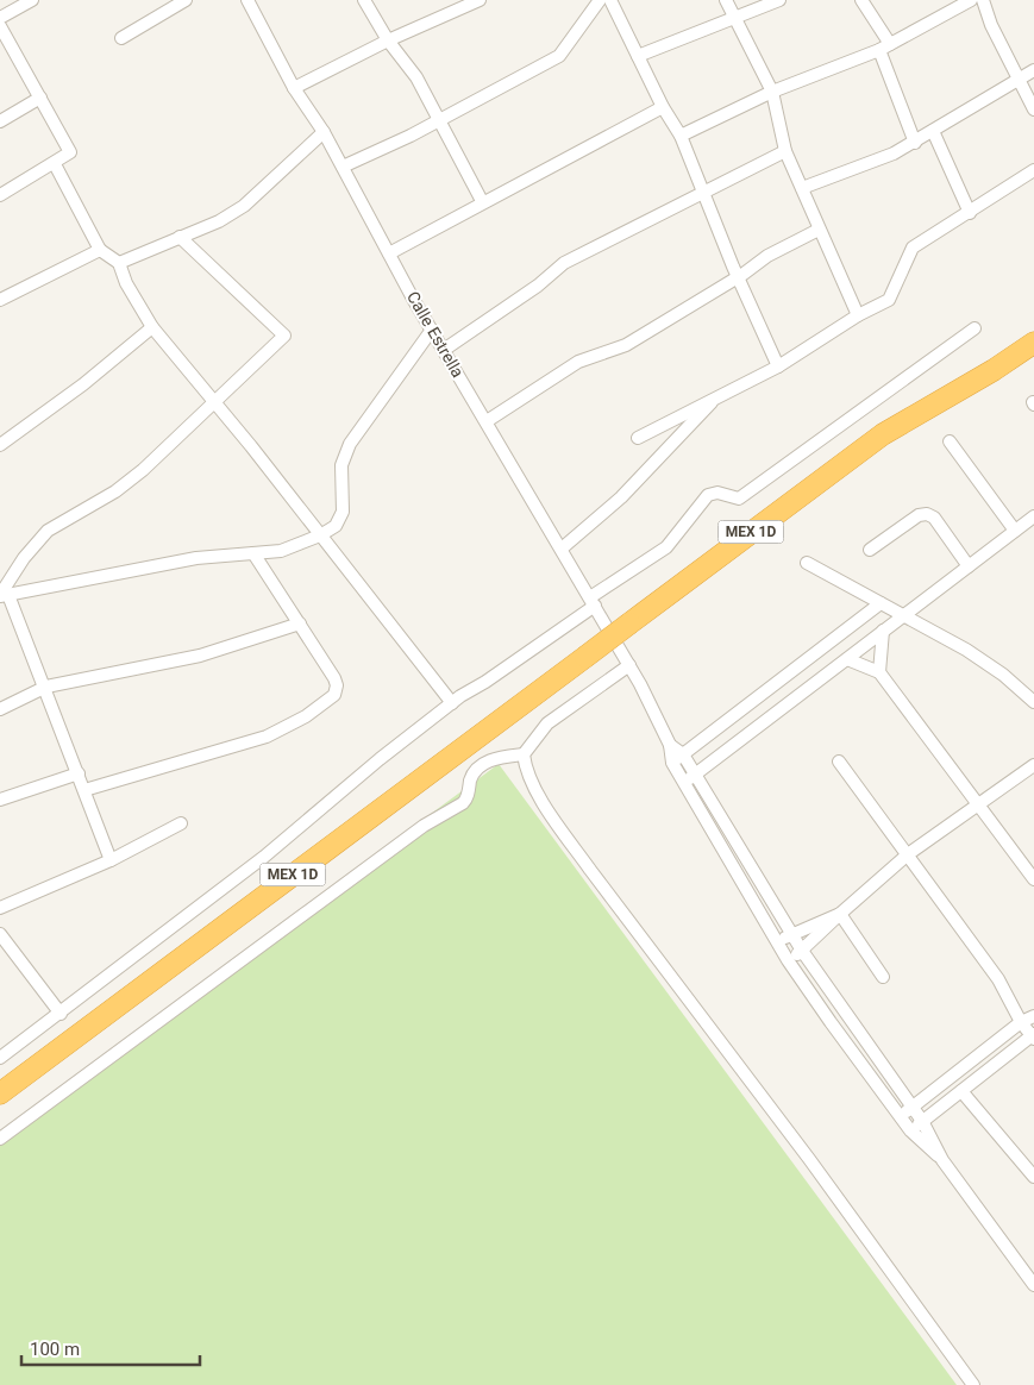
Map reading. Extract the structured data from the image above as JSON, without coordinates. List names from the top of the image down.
{
  "streets": {
    "highway": ["MEX 1D"],
    "street": ["Calle Estrella"]
  },
  "scale_bar": "100 m"
}
